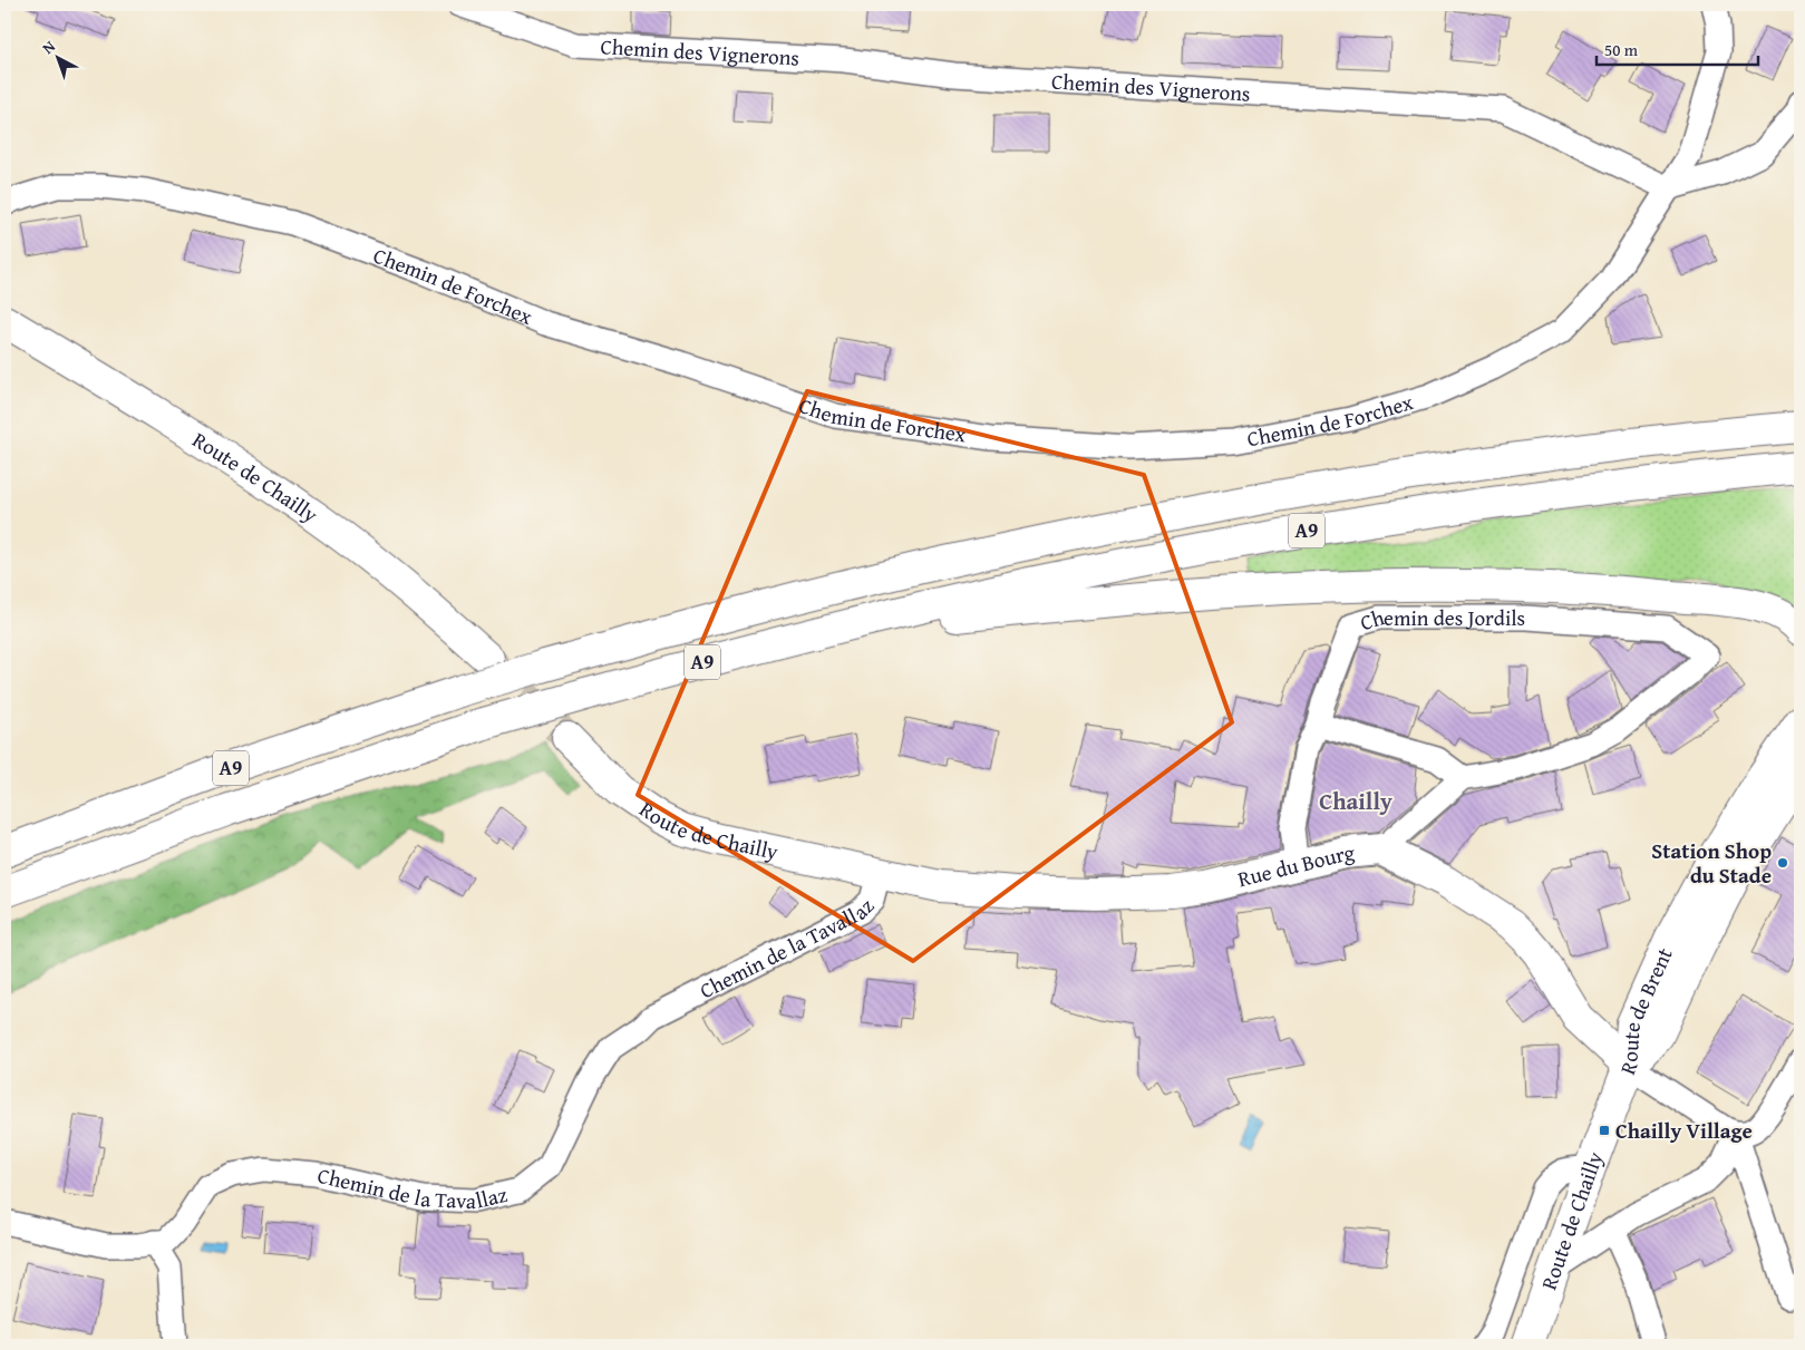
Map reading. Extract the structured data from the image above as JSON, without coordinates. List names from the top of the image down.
{
  "streets": {
    "main road": [
      "Route de Chailly",
      "A9",
      "Rue du Bourg",
      "Route de Brent"
    ],
    "street": [
      "Chemin des Vignerons",
      "Chemin de Forchex",
      "Chemin des Jordils",
      "Chemin de la Tavallaz"
    ]
  },
  "crossings": [
    ["Chemin des Vignerons", "Chemin de Forchex"],
    ["Route de Chailly", "Rue du Bourg"],
    ["Route de Chailly", "Chemin de la Tavallaz"],
    ["Route de Chailly", "Route de Brent"],
    ["Chemin des Jordils", "Rue du Bourg"],
    ["Rue du Bourg", "Chemin de la Tavallaz"],
    ["Rue du Bourg", "Route de Brent"]
  ],
  "districts": ["Chailly"],
  "places": {
    "other": ["Station Shop du Stade"],
    "transit": ["Chailly Village"]
  },
  "scale_bar": "50 m",
  "north": "top left"
}
